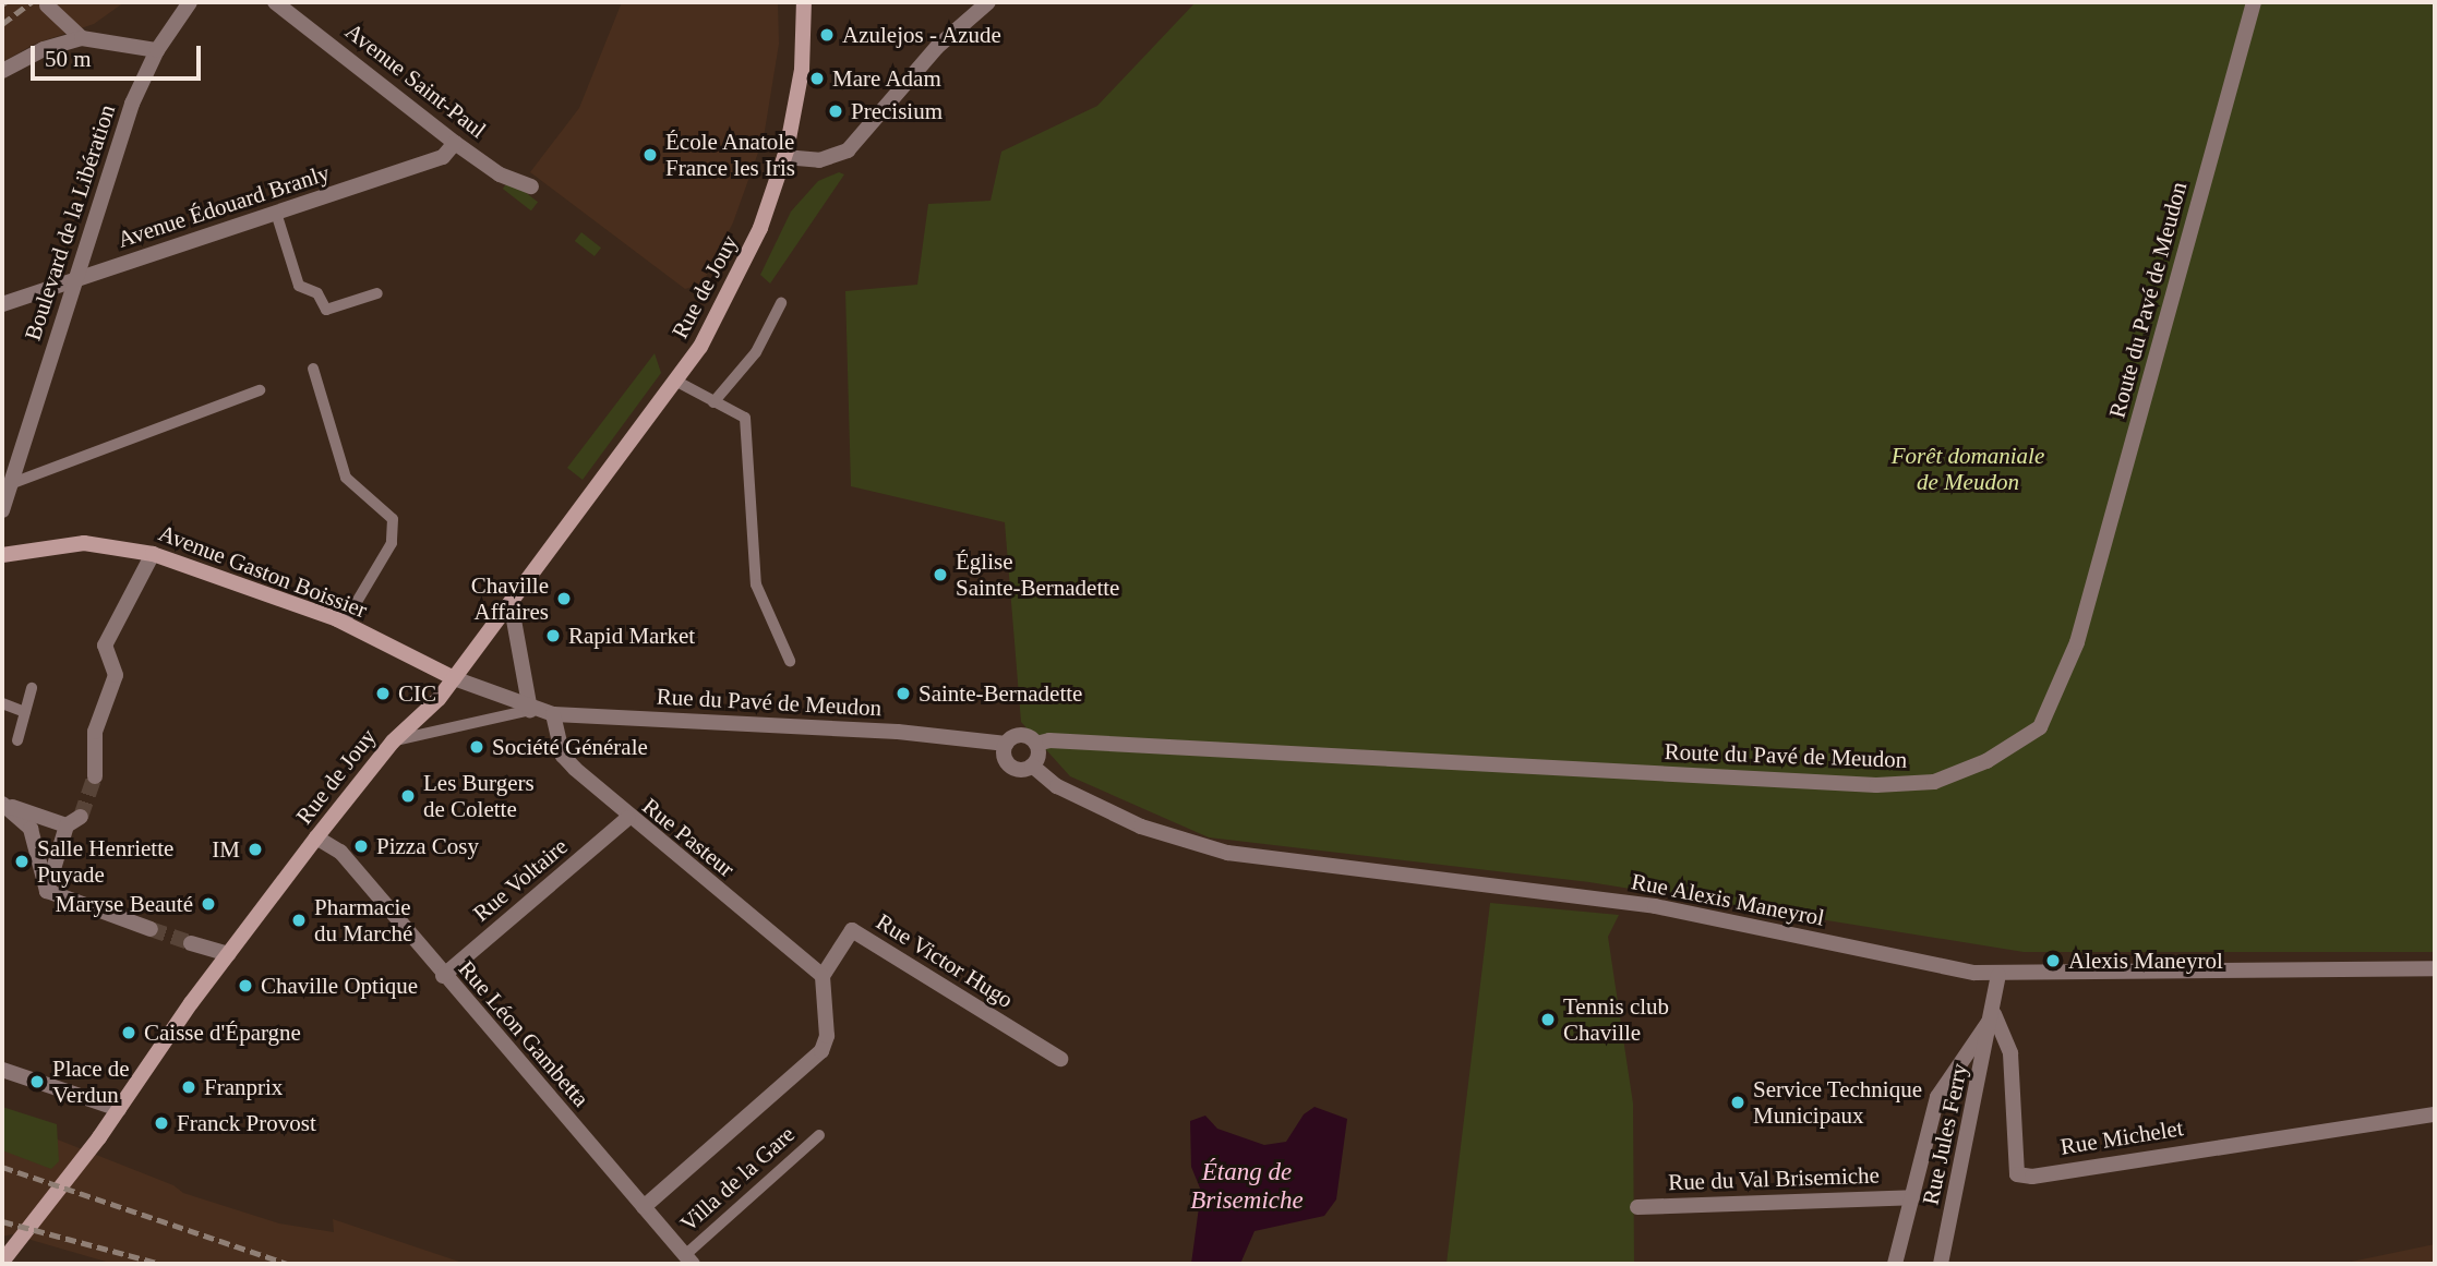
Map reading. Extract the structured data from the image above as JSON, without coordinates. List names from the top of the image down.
{
  "streets": {
    "main road": ["Rue de Jouy", "Avenue Gaston Boissier"],
    "street": [
      "Avenue Saint-Paul",
      "Avenue Édouard Branly",
      "Boulevard de la Libération",
      "Route du Pavé de Meudon",
      "Rue du Pavé de Meudon",
      "Rue Pasteur",
      "Rue Voltaire",
      "Rue Alexis Maneyrol",
      "Rue Victor Hugo",
      "Rue Léon Gambetta",
      "Rue Jules Ferry",
      "Rue Michelet",
      "Rue du Val Brisemiche"
    ],
    "lane": ["Villa de la Gare"]
  },
  "crossings": [
    ["Avenue Saint-Paul", "Avenue Édouard Branly"],
    ["Avenue Édouard Branly", "Boulevard de la Libération"],
    ["Rue de Jouy", "Avenue Gaston Boissier"],
    ["Rue de Jouy", "Rue du Pavé de Meudon"],
    ["Rue de Jouy", "Rue Léon Gambetta"],
    ["Route du Pavé de Meudon", "Rue du Pavé de Meudon"],
    ["Route du Pavé de Meudon", "Rue Alexis Maneyrol"],
    ["Avenue Gaston Boissier", "Rue du Pavé de Meudon"],
    ["Rue du Pavé de Meudon", "Rue Pasteur"],
    ["Rue du Pavé de Meudon", "Rue Alexis Maneyrol"],
    ["Rue Pasteur", "Rue Voltaire"],
    ["Rue Pasteur", "Rue Victor Hugo"],
    ["Rue Voltaire", "Rue Léon Gambetta"],
    ["Rue Alexis Maneyrol", "Rue Michelet"],
    ["Rue Léon Gambetta", "Villa de la Gare"],
    ["Rue Jules Ferry", "Rue Michelet"],
    ["Rue Jules Ferry", "Rue du Val Brisemiche"],
    ["Rue Michelet", "Rue du Val Brisemiche"]
  ],
  "water": ["Étang de Brisemiche"],
  "parks": ["Forêt domaniale de Meudon"],
  "places": [
    "Azulejos - Azude",
    "Mare Adam",
    "Precisium",
    "École Anatole France les Iris",
    "Église Sainte-Bernadette",
    "Chaville Affaires",
    "Rapid Market",
    "CIC",
    "Sainte-Bernadette",
    "Société Générale",
    "Les Burgers de Colette",
    "Pizza Cosy",
    "IM",
    "Salle Henriette Puyade",
    "Maryse Beauté",
    "Pharmacie du Marché",
    "Alexis Maneyrol",
    "Chaville Optique",
    "Tennis club Chaville",
    "Caisse d'Épargne",
    "Place de Verdun",
    "Franprix",
    "Service Technique Municipaux",
    "Franck Provost"
  ],
  "scale_bar": "50 m"
}
